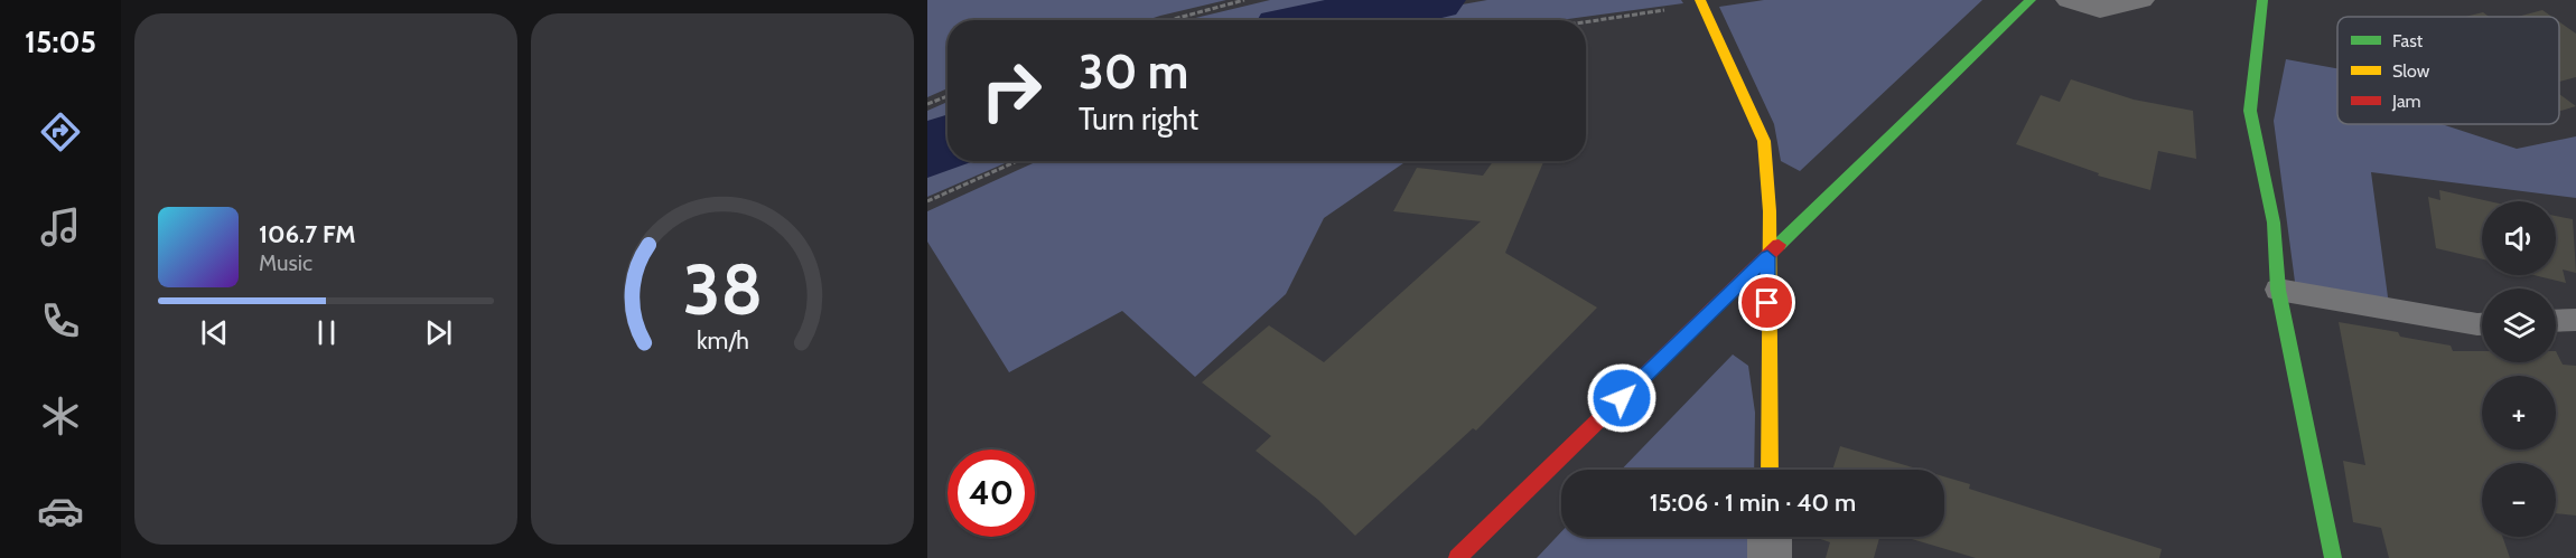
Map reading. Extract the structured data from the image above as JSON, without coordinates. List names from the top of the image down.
{
  "legend": ["Fast", "Slow", "Jam"],
  "page": {
    "tabs": "15:05",
    "turn": ["30 m", "Turn right"],
    "map_buttons": ["+", "−"],
    "song": ["106.7 FM", "Music"],
    "limit": "40",
    "trip": "15:06 · 1 min · 40 m",
    "gauge": ["38", "km/h"]
  }
}
